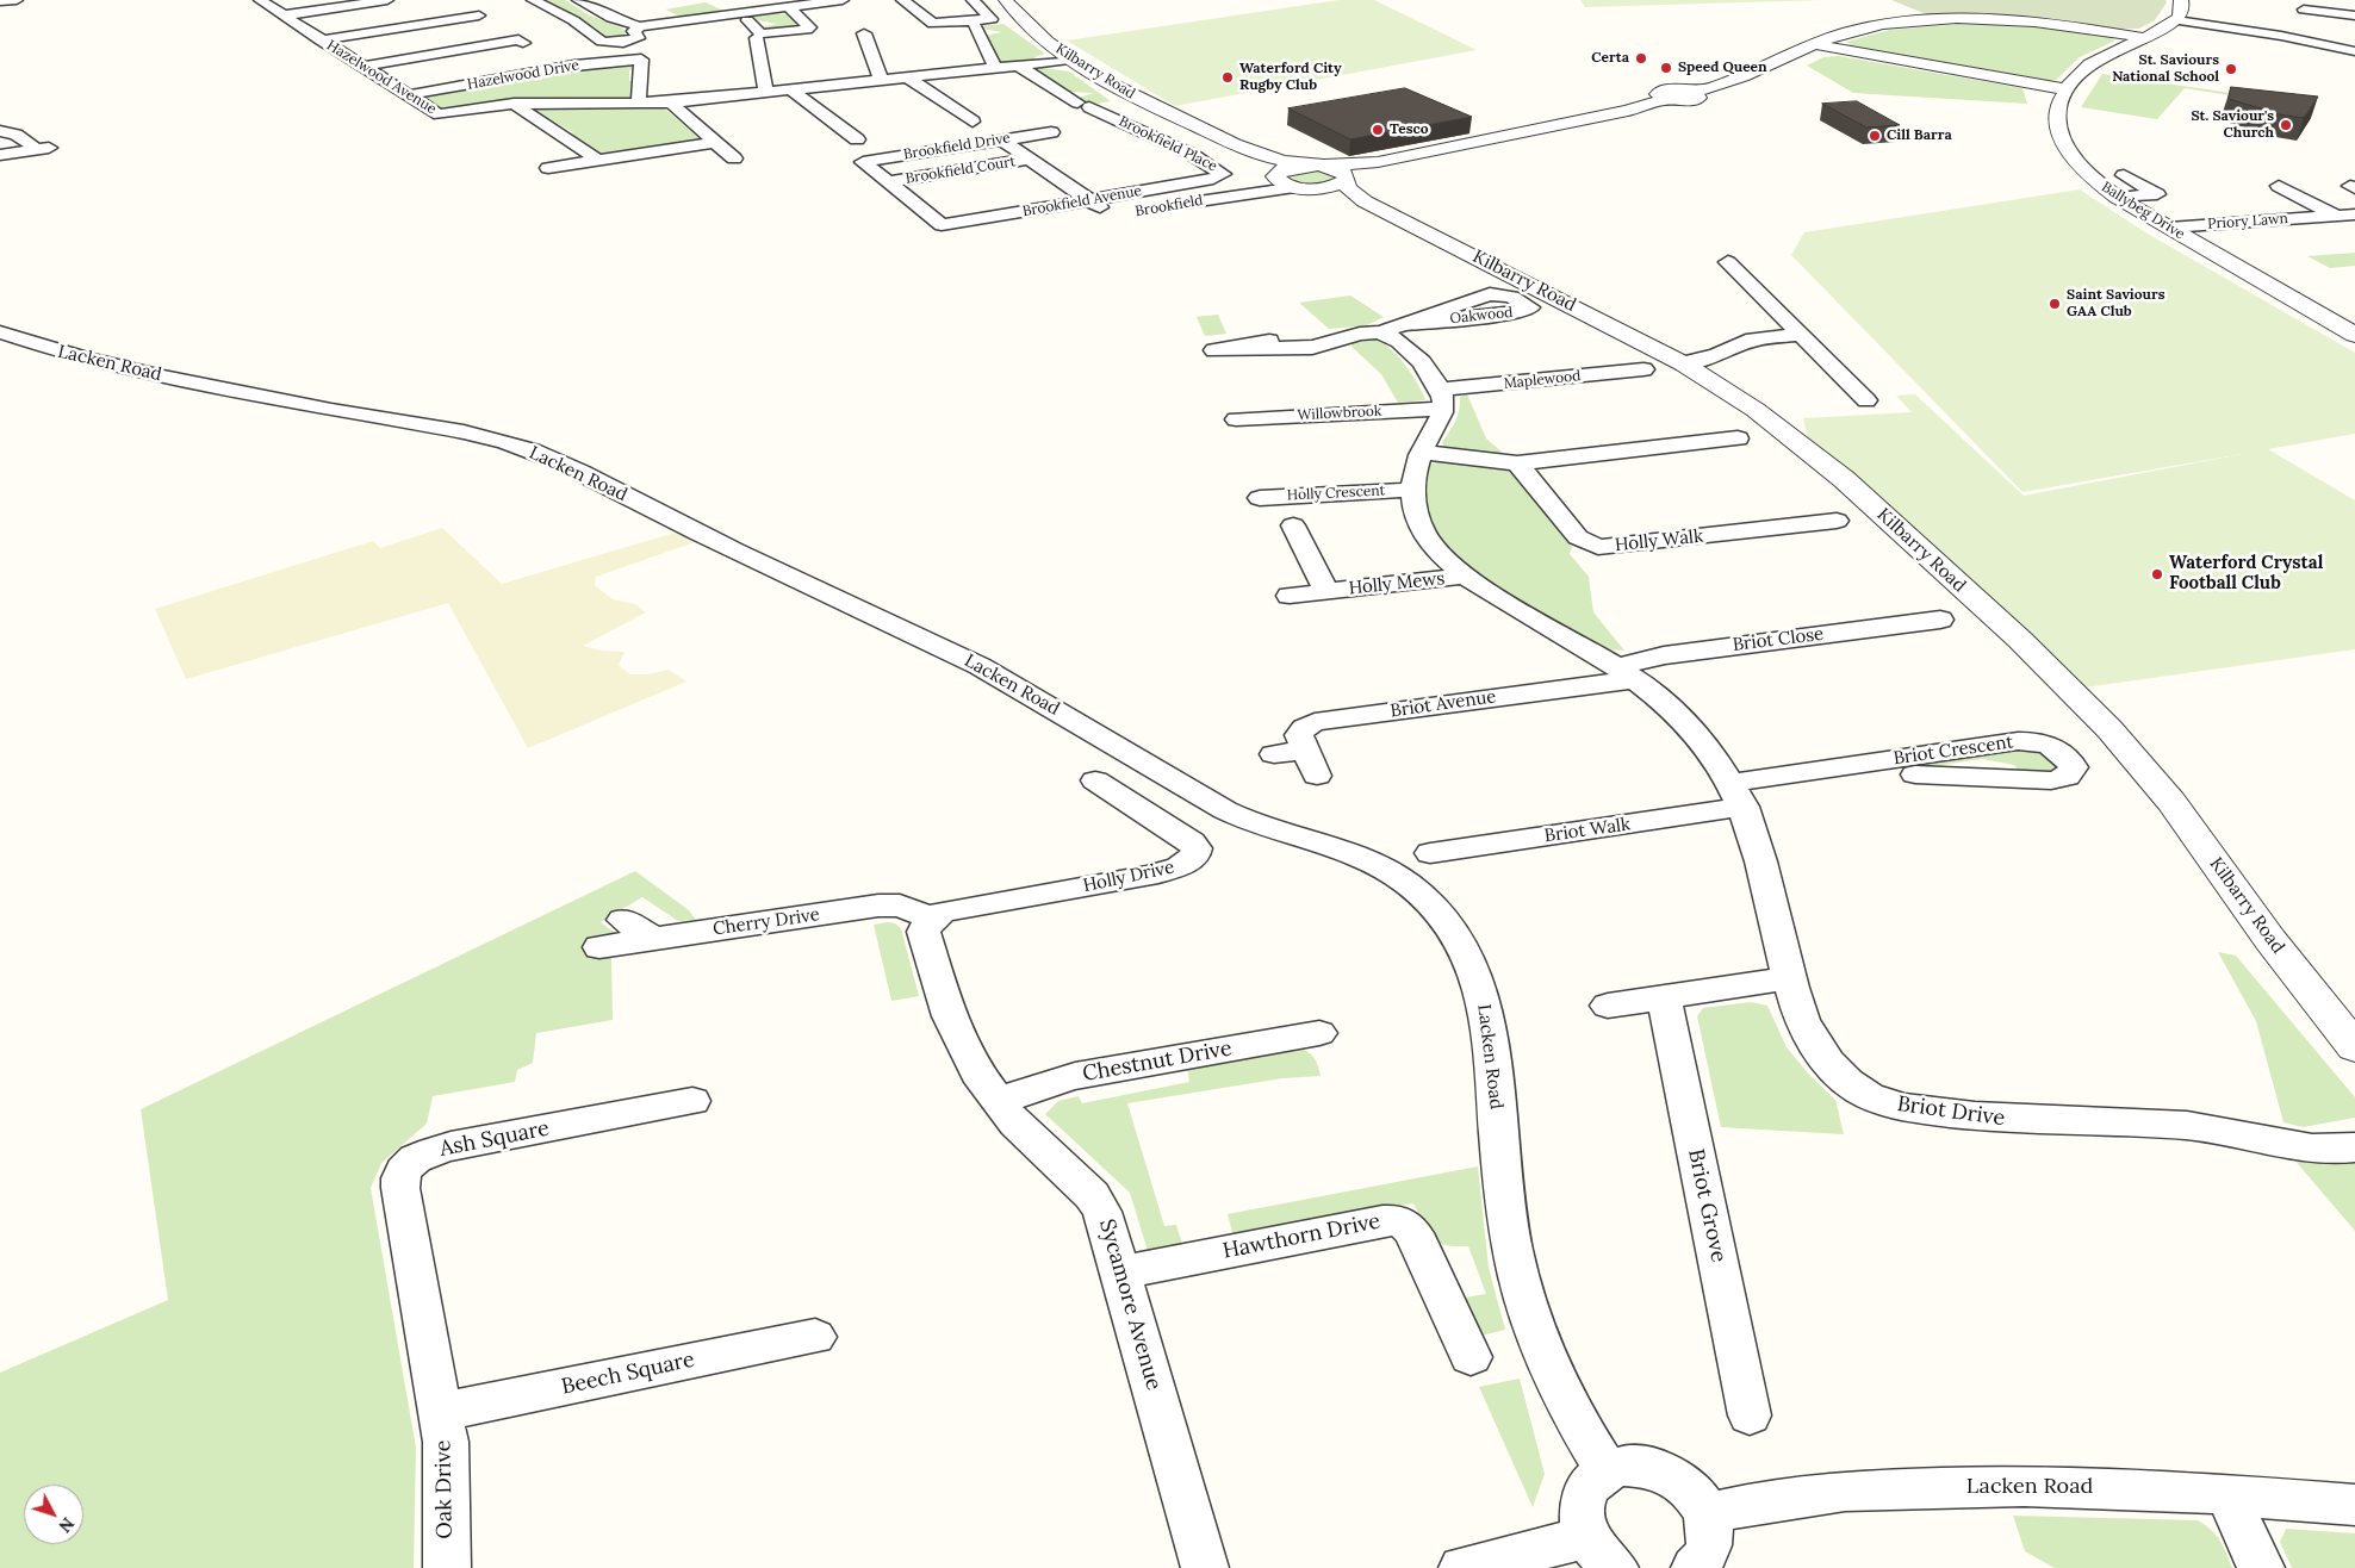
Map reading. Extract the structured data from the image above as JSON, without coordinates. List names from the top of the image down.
{
  "streets": {
    "street": [
      "Kilbarry Road",
      "Hazelwood Drive",
      "Hazelwood Avenue",
      "Brookfield Place",
      "Brookfield Drive",
      "Brookfield Court",
      "Brookfield Avenue",
      "Brookfield",
      "Ballybeg Drive",
      "Priory Lawn",
      "Oakwood",
      "Lacken Road",
      "Maplewood",
      "Willowbrook",
      "Holly Crescent",
      "Holly Walk",
      "Holly Mews",
      "Briot Close",
      "Briot Avenue",
      "Briot Crescent",
      "Briot Walk",
      "Holly Drive",
      "Cherry Drive",
      "Chestnut Drive",
      "Briot Drive",
      "Ash Square",
      "Briot Grove",
      "Hawthorn Drive",
      "Sycamore Avenue",
      "Beech Square",
      "Oak Drive"
    ]
  },
  "crossings": [
    ["Kilbarry Road", "Hazelwood Avenue"],
    ["Kilbarry Road", "Brookfield"],
    ["Hazelwood Drive", "Hazelwood Avenue"],
    ["Hazelwood Avenue", "Brookfield Place"],
    ["Brookfield Place", "Brookfield Avenue"],
    ["Brookfield Drive", "Brookfield Court"],
    ["Brookfield Court", "Brookfield Avenue"],
    ["Brookfield Court", "Brookfield"],
    ["Brookfield Avenue", "Brookfield"],
    ["Ballybeg Drive", "Priory Lawn"],
    ["Maplewood", "Willowbrook"],
    ["Briot Close", "Briot Avenue"],
    ["Briot Crescent", "Briot Walk"],
    ["Briot Crescent", "Briot Drive"],
    ["Briot Walk", "Briot Drive"],
    ["Holly Drive", "Cherry Drive"],
    ["Holly Drive", "Sycamore Avenue"],
    ["Cherry Drive", "Sycamore Avenue"],
    ["Chestnut Drive", "Sycamore Avenue"],
    ["Ash Square", "Beech Square"],
    ["Ash Square", "Oak Drive"],
    ["Hawthorn Drive", "Sycamore Avenue"],
    ["Beech Square", "Oak Drive"]
  ],
  "places": [
    "Certa",
    "Speed Queen",
    "St. Saviours National School",
    "Waterford City Rugby Club",
    "St. Saviour's Church",
    "Tesco",
    "Cill Barra",
    "Saint Saviours GAA Club",
    "Waterford Crystal Football Club"
  ],
  "north": "bottom right"
}
